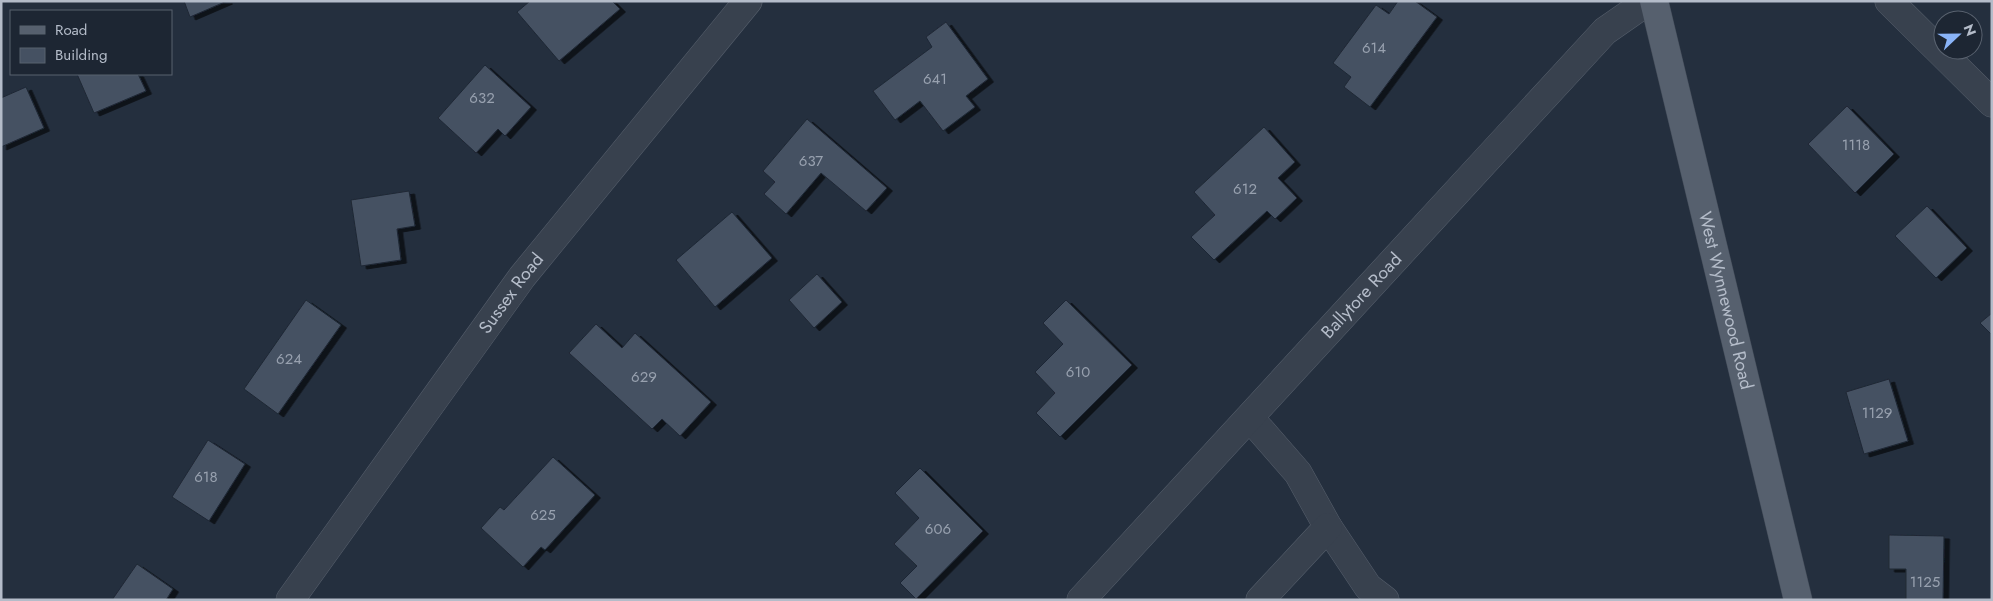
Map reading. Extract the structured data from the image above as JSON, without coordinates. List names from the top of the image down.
{
  "streets": {
    "main road": ["West Wynnewood Road"],
    "street": ["Sussex Road", "Ballytore Road"]
  },
  "house_numbers": [
    "614",
    "641",
    "632",
    "1118",
    "637",
    "612",
    "624",
    "610",
    "629",
    "1129",
    "618",
    "625",
    "606",
    "1125"
  ],
  "legend": ["Road", "Building"],
  "north": "right"
}
